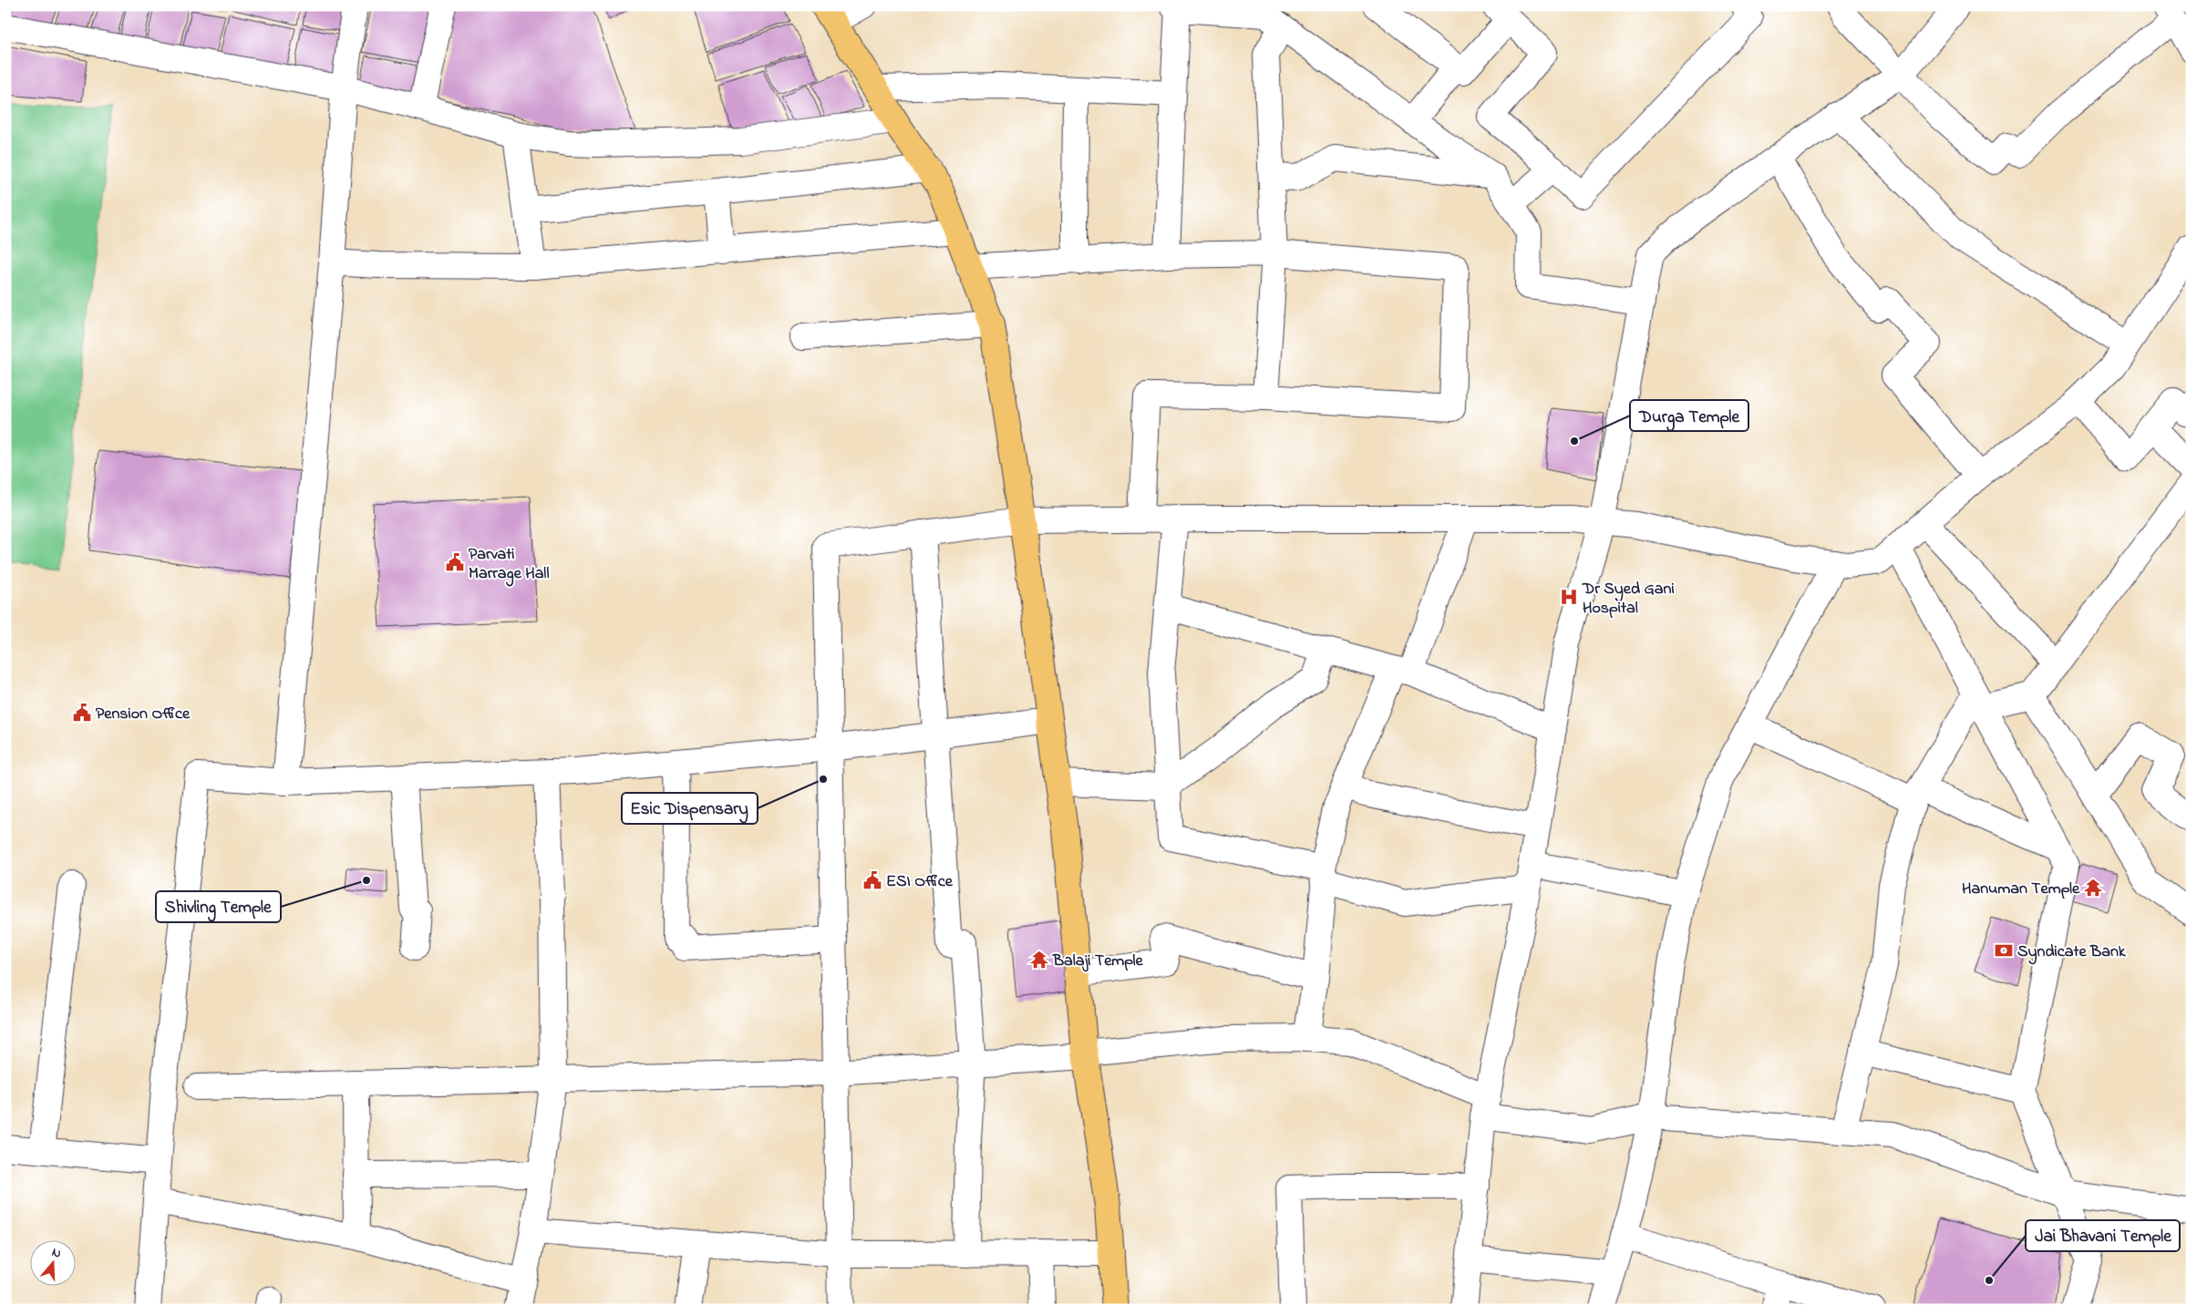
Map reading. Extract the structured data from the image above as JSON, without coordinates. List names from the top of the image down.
{
  "places": {
    "other": [
      "Durga Temple",
      "Esic Dispensary",
      "Shivling Temple",
      "Jai Bhavani Temple"
    ],
    "public building": ["Parvati Marrage Hall", "Pension Office", "ESI Office"],
    "hospital": ["Dr Syed Gani Hospital"],
    "temple": ["Hanuman Temple", "Balaji Temple"],
    "bank": ["Syndicate Bank"]
  },
  "north": "top"
}
